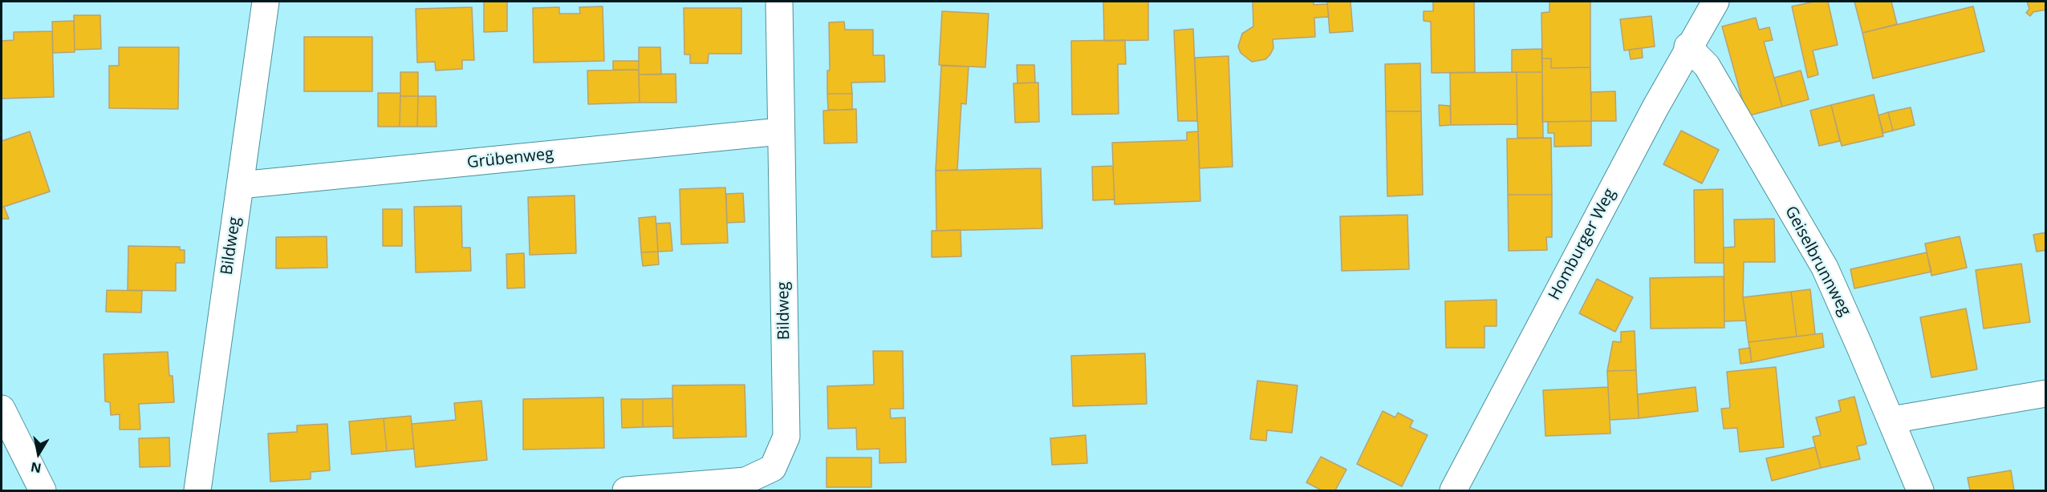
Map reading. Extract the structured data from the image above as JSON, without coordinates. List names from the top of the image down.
{
  "streets": {
    "street": [
      "Grübenweg",
      "Homburger Weg",
      "Bildweg",
      "Geiselbrunnweg"
    ]
  },
  "crossings": [
    ["Grübenweg", "Bildweg"],
    ["Homburger Weg", "Geiselbrunnweg"]
  ],
  "north": "bottom"
}
